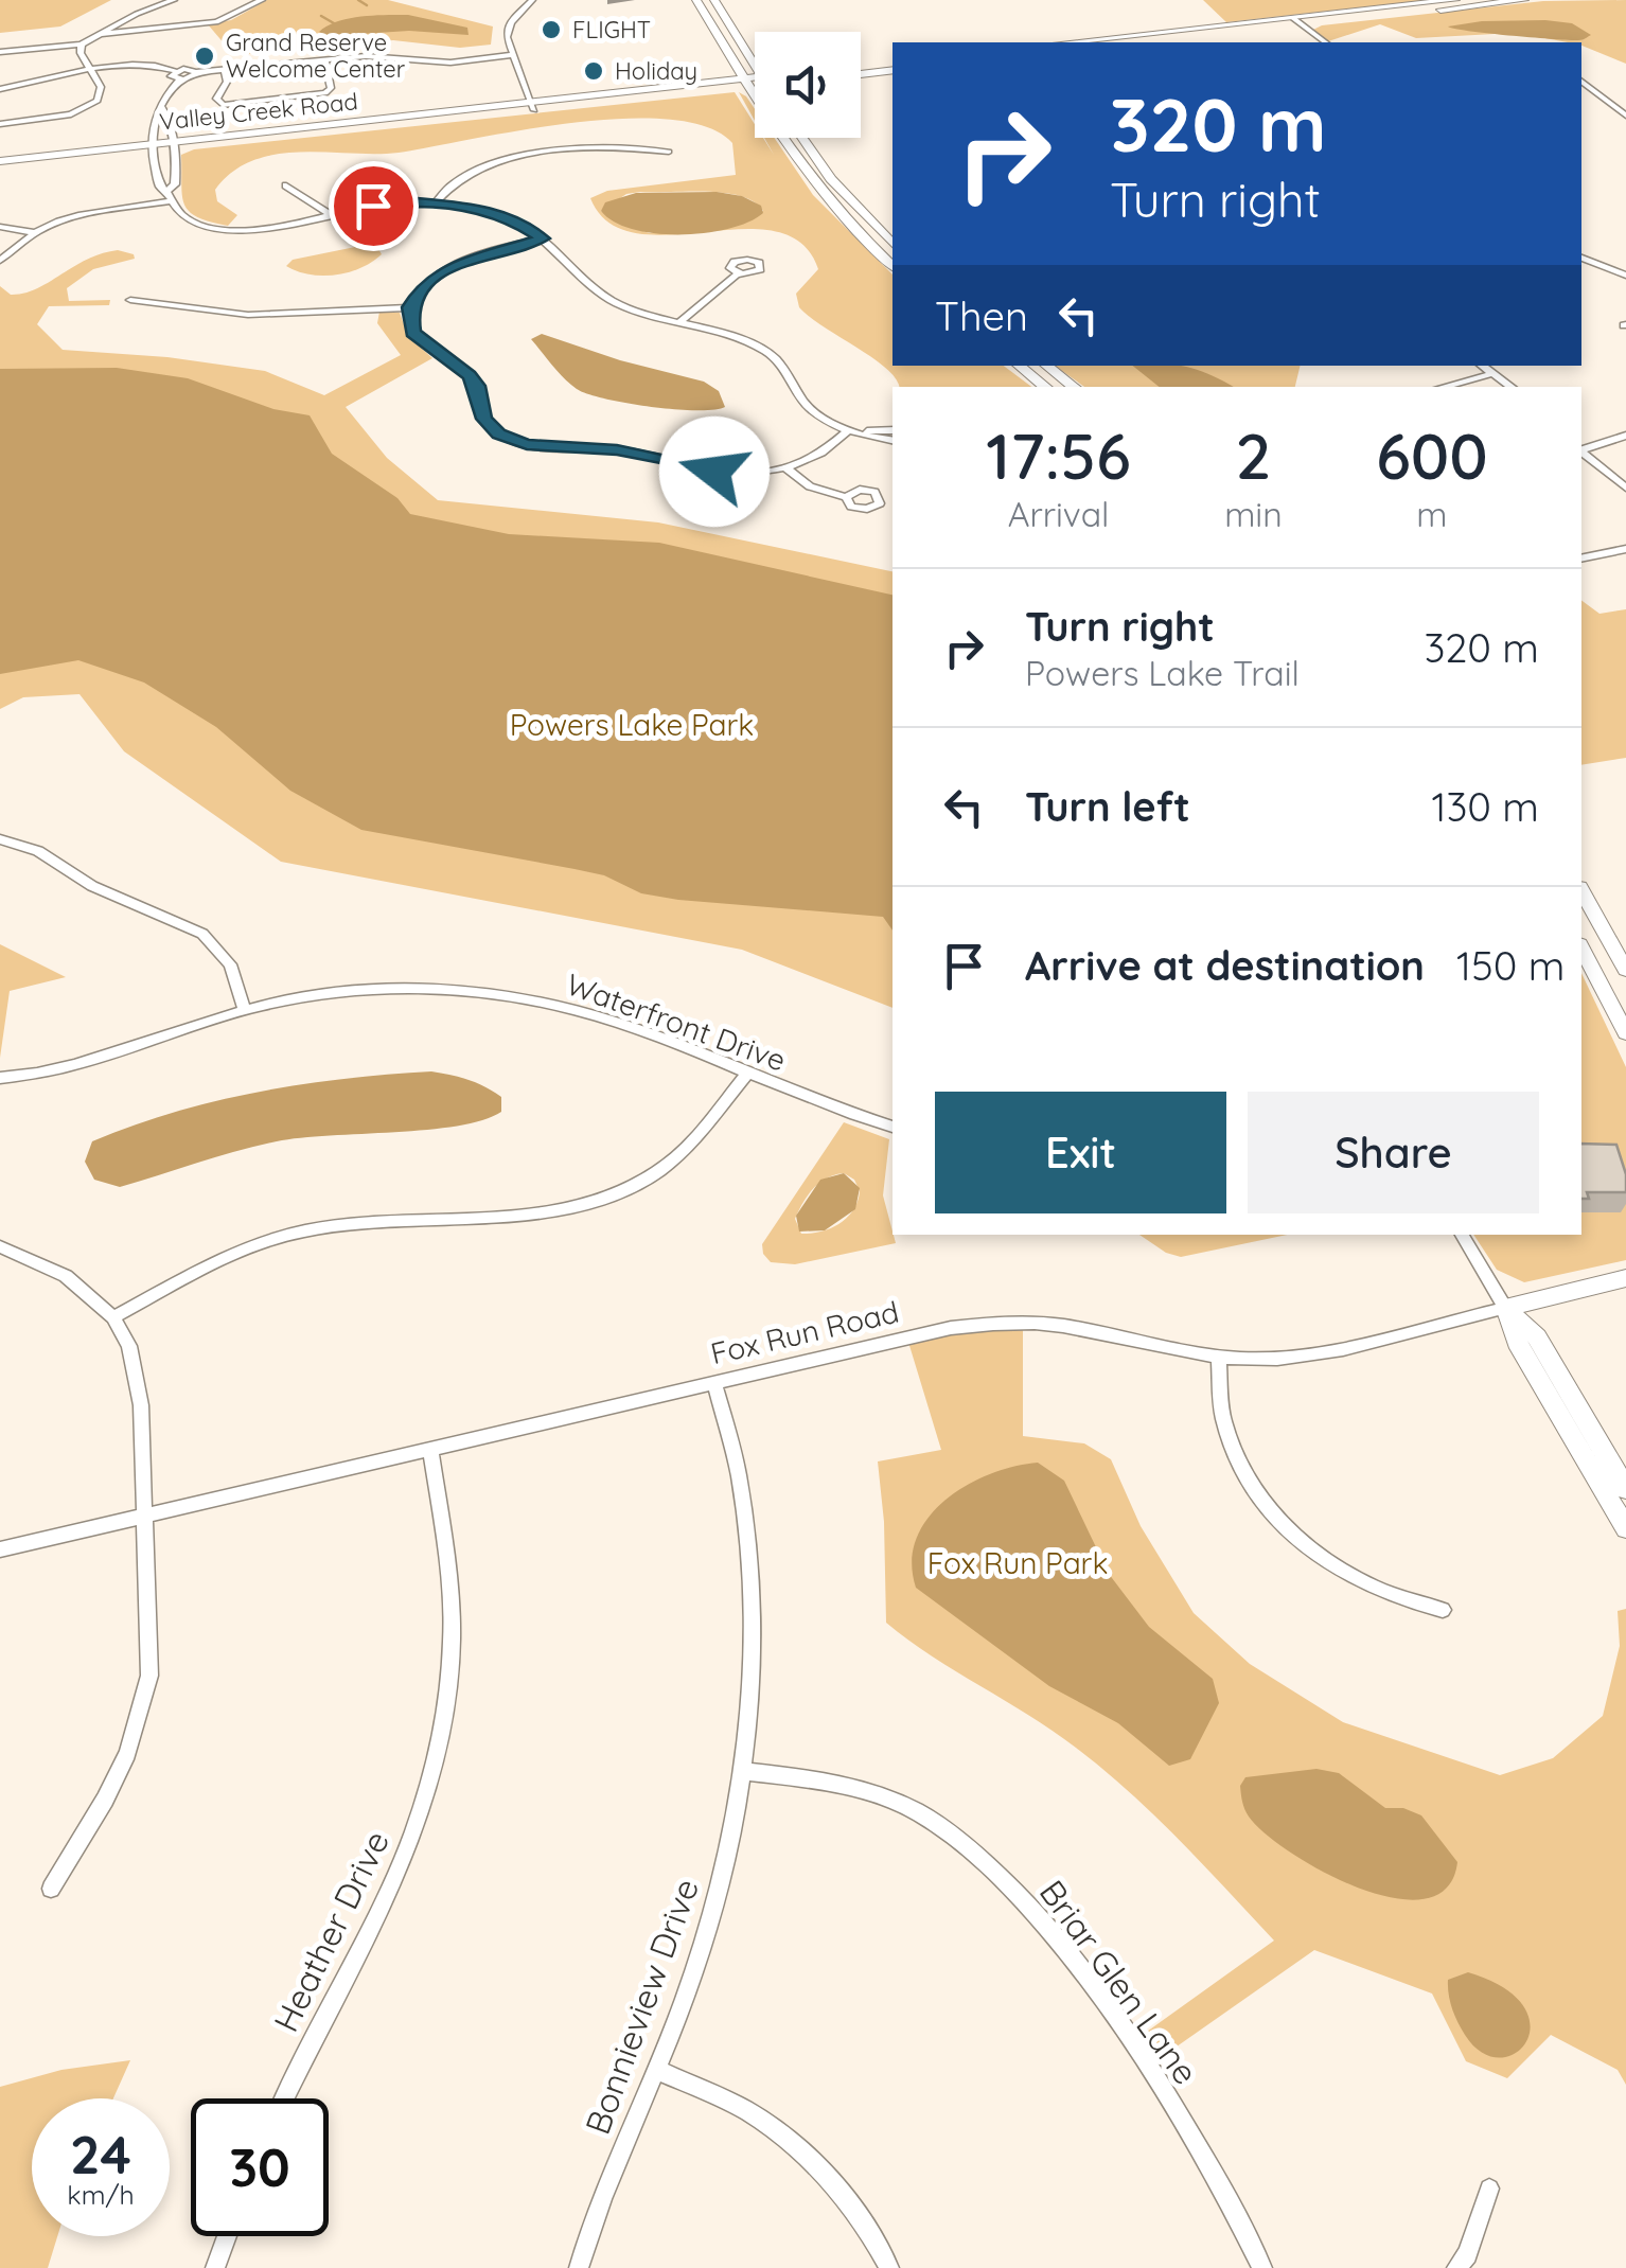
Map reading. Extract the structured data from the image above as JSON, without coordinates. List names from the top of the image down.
{
  "streets": {
    "main road": ["Valley Creek Road", "Fox Run Road"],
    "street": [
      "Waterfront Drive",
      "Heather Drive",
      "Briar Glen Lane",
      "Bonnieview Drive"
    ]
  },
  "crossings": [
    ["Fox Run Road", "Heather Drive"],
    ["Fox Run Road", "Bonnieview Drive"],
    ["Briar Glen Lane", "Bonnieview Drive"]
  ],
  "parks": ["Powers Lake Park", "Fox Run Park"],
  "places": ["FLIGHT", "Grand Reserve Welcome Center", "Holiday"],
  "page": {
    "turn": ["320 m", "Turn right"],
    "then": "Then",
    "eta": [
      "17:56",
      "Arrival",
      "2",
      "min",
      "600",
      "m"
    ],
    "list": [
      {
        "name": "Turn right",
        "note": "Powers Lake Trail",
        "value": "320 m"
      },
      {
        "name": "Turn left",
        "value": "130 m"
      },
      {
        "name": "Arrive at destination",
        "value": "150 m"
      }
    ],
    "buttons": ["Exit", "Share"],
    "speed": "24 km/h",
    "limit": "30"
  }
}
